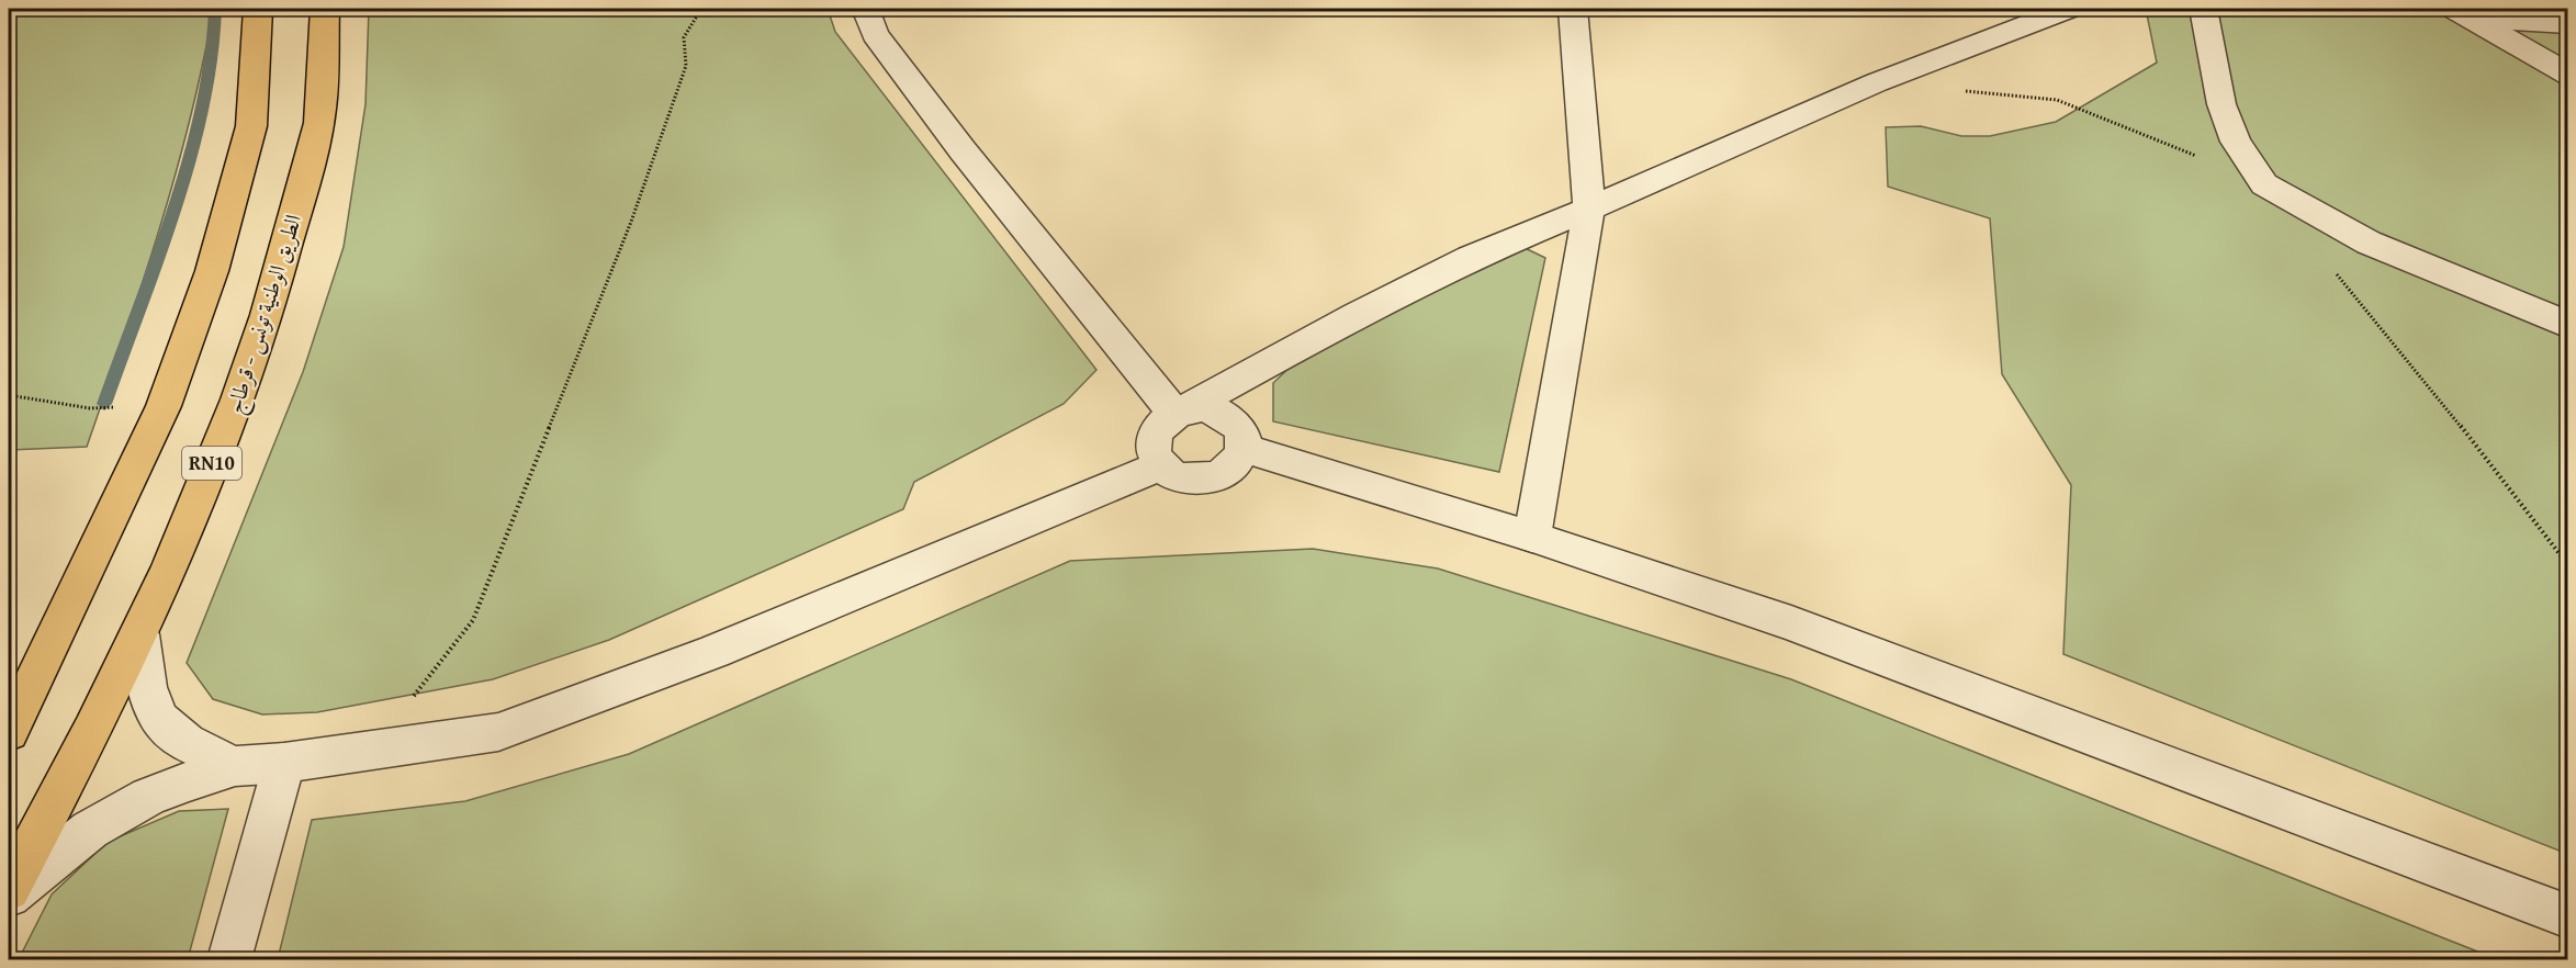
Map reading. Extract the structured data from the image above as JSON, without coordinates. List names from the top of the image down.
{
  "streets": {
    "highway": ["الطريق الوطنية تونس - قرطاج", "RN10"]
  }
}
